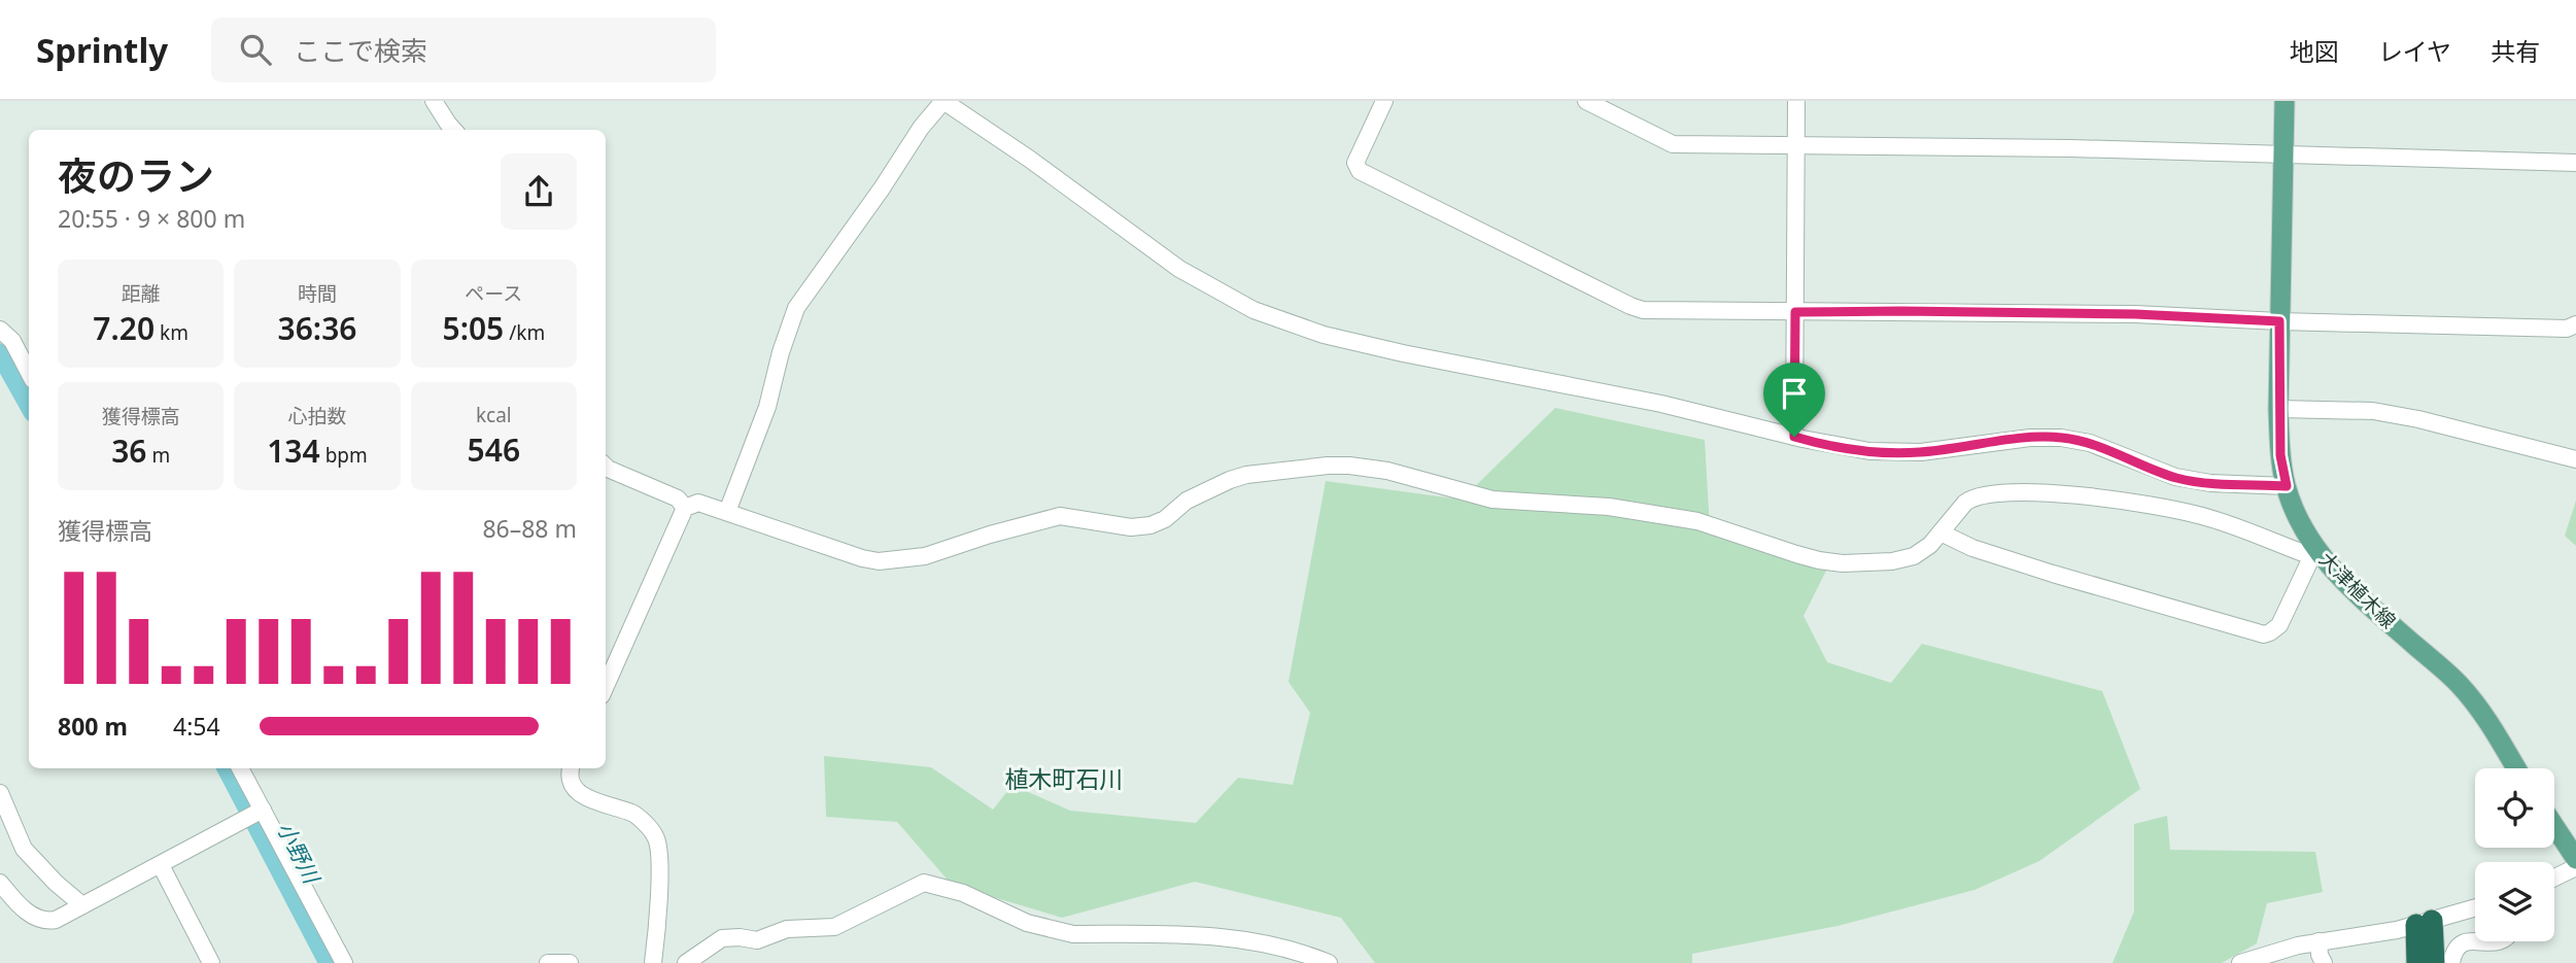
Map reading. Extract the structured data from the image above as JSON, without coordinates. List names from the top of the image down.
{
  "streets": {
    "main road": ["大津植木線"]
  },
  "districts": ["植木町石川"],
  "water": ["小野川"],
  "page": {
    "header": "Sprintly",
    "search": "ここで検索",
    "nav": ["地図", "レイヤ", "共有"],
    "heading": ["夜のラン", "20:55 · 9 × 800 m"],
    "stats": [
      ["距離", "7.20 km"],
      ["時間", "36:36"],
      ["ペース", "5:05 /km"],
      ["獲得標高", "36 m"],
      ["心拍数", "134 bpm"],
      ["kcal", "546"]
    ],
    "chart": ["獲得標高", "86–88 m"],
    "list": [
      {
        "name": "800 m",
        "note": "4:54"
      }
    ]
  }
}
